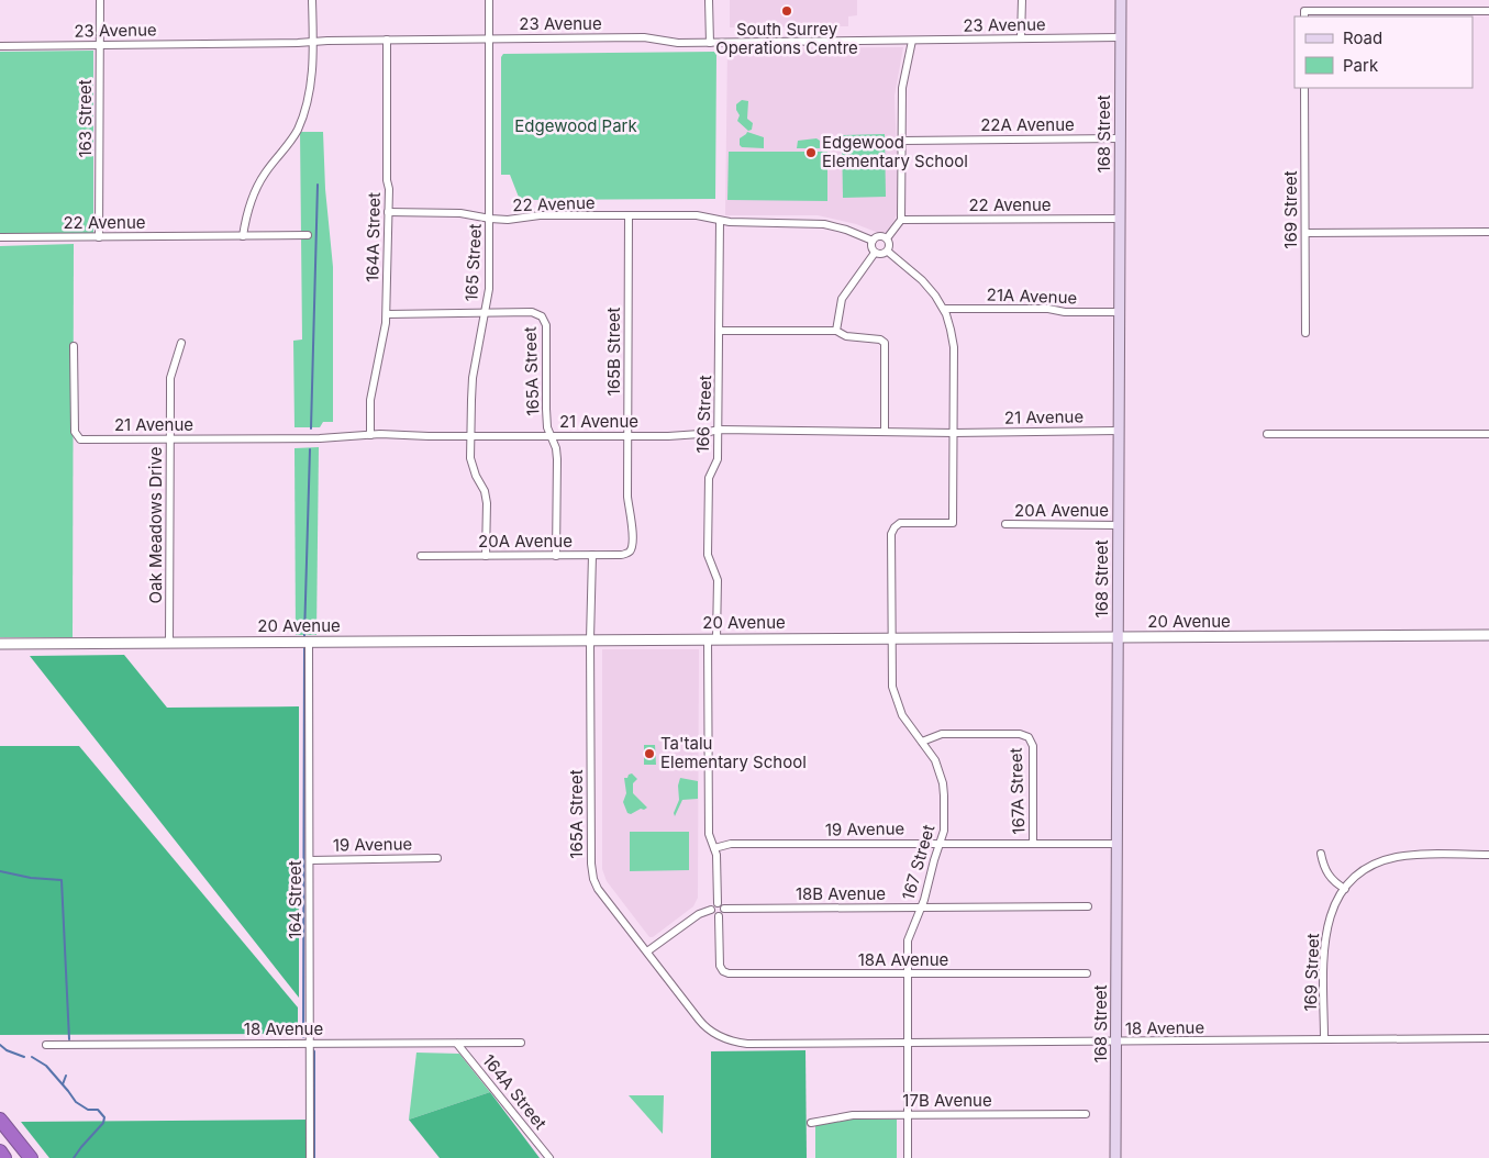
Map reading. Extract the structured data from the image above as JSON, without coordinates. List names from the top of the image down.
{
  "streets": {
    "main road": ["168 Street"],
    "street": [
      "23 Avenue",
      "163 Street",
      "22A Avenue",
      "22 Avenue",
      "169 Street",
      "164A Street",
      "165 Street",
      "21A Avenue",
      "165B Street",
      "165A Street",
      "166 Street",
      "21 Avenue",
      "20A Avenue",
      "Oak Meadows Drive",
      "20 Avenue",
      "167A Street",
      "19 Avenue",
      "167 Street",
      "18B Avenue",
      "164 Street",
      "18A Avenue",
      "18 Avenue",
      "17B Avenue"
    ]
  },
  "crossings": [
    ["23 Avenue", "163 Street"],
    ["23 Avenue", "168 Street"],
    ["23 Avenue", "164A Street"],
    ["23 Avenue", "165 Street"],
    ["163 Street", "22 Avenue"],
    ["22A Avenue", "168 Street"],
    ["168 Street", "22 Avenue"],
    ["168 Street", "21A Avenue"],
    ["168 Street", "21 Avenue"],
    ["168 Street", "20A Avenue"],
    ["168 Street", "20 Avenue"],
    ["168 Street", "19 Avenue"],
    ["168 Street", "18 Avenue"],
    ["22 Avenue", "164A Street"],
    ["22 Avenue", "165 Street"],
    ["22 Avenue", "165B Street"],
    ["22 Avenue", "166 Street"],
    ["169 Street", "18 Avenue"],
    ["164A Street", "21 Avenue"],
    ["164A Street", "18 Avenue"],
    ["165 Street", "165A Street"],
    ["165 Street", "21 Avenue"],
    ["165 Street", "20A Avenue"],
    ["165B Street", "21 Avenue"],
    ["165B Street", "20A Avenue"],
    ["165A Street", "21 Avenue"],
    ["165A Street", "20A Avenue"],
    ["165A Street", "20 Avenue"],
    ["165A Street", "18 Avenue"],
    ["166 Street", "21 Avenue"],
    ["166 Street", "20 Avenue"],
    ["166 Street", "19 Avenue"],
    ["166 Street", "18B Avenue"],
    ["166 Street", "18A Avenue"],
    ["21 Avenue", "Oak Meadows Drive"],
    ["21 Avenue", "167 Street"],
    ["Oak Meadows Drive", "20 Avenue"],
    ["20 Avenue", "167 Street"],
    ["20 Avenue", "164 Street"],
    ["167A Street", "19 Avenue"],
    ["167A Street", "167 Street"],
    ["19 Avenue", "167 Street"],
    ["19 Avenue", "164 Street"],
    ["167 Street", "18B Avenue"],
    ["167 Street", "18A Avenue"],
    ["167 Street", "18 Avenue"],
    ["167 Street", "17B Avenue"],
    ["18B Avenue", "18A Avenue"],
    ["164 Street", "18 Avenue"]
  ],
  "parks": ["Edgewood Park"],
  "places": ["South Surrey Operations Centre", "Edgewood Elementary School", "Ta'talu Elementary School"],
  "legend": ["Road", "Park"]
}
